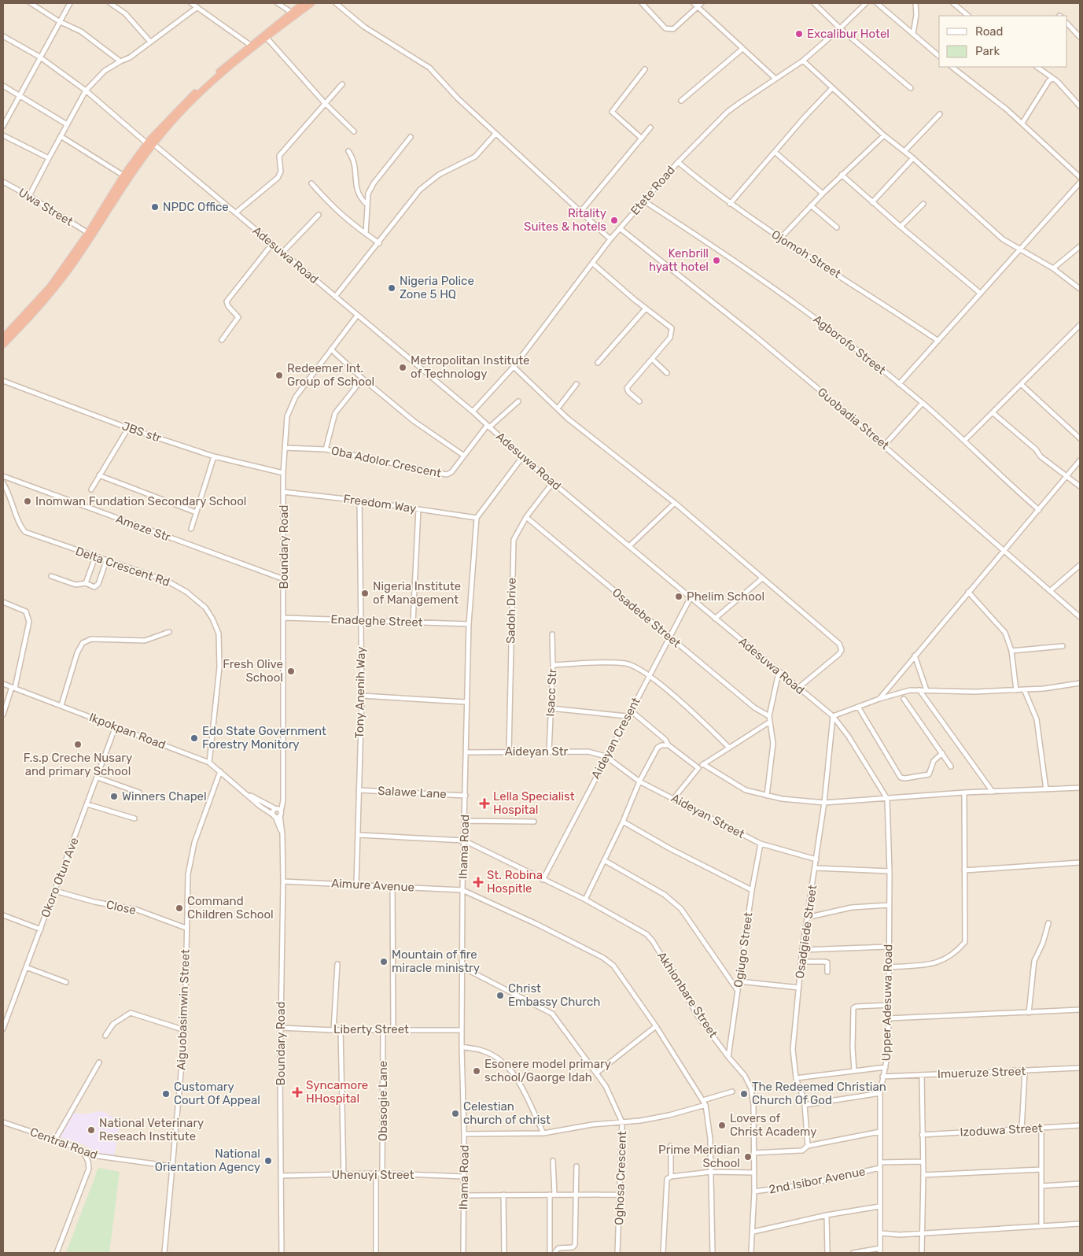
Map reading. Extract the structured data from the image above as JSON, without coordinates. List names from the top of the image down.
{
  "streets": {
    "street": [
      "Etete Road",
      "Uwa Street",
      "Ojomoh Street",
      "Adesuwa Road",
      "Agborofo Street",
      "Guobadia Street",
      "JBS str",
      "Oba Adolor Crescent",
      "Freedom Way",
      "Ameze Str",
      "Boundary Road",
      "Delta Crescent Rd",
      "Sadoh Drive",
      "Osadebe Street",
      "Enadeghe Street",
      "Tony Anenih Way",
      "Isacc Str",
      "Ikpokpan Road",
      "Aideyan Cresent",
      "Aideyan Str",
      "Salawe Lane",
      "Aideyan Street",
      "Ihama Road",
      "Okoro Otun Ave",
      "Aimure Avenue",
      "Close",
      "Osadgiede Street",
      "Ogiugo Street",
      "Akhionbare Street",
      "Upper Adesuwa Road",
      "Aiguobasimwin Street",
      "Liberty Street",
      "Imueruze Street",
      "Obasogie Lane",
      "Izoduwa Street",
      "Central Road",
      "Uhenuyi Street",
      "Oghosa Crescent",
      "2nd Isibor Avenue"
    ]
  },
  "crossings": [
    ["Etete Road", "Ojomoh Street"],
    ["Etete Road", "Adesuwa Road"],
    ["Etete Road", "Agborofo Street"],
    ["Etete Road", "Guobadia Street"],
    ["Adesuwa Road", "Oba Adolor Crescent"],
    ["Adesuwa Road", "Boundary Road"],
    ["Adesuwa Road", "Sadoh Drive"],
    ["Adesuwa Road", "Aideyan Cresent"],
    ["Adesuwa Road", "Osadgiede Street"],
    ["Adesuwa Road", "Upper Adesuwa Road"],
    ["JBS str", "Boundary Road"],
    ["Oba Adolor Crescent", "Boundary Road"],
    ["Freedom Way", "Boundary Road"],
    ["Freedom Way", "Tony Anenih Way"],
    ["Freedom Way", "Ihama Road"],
    ["Ameze Str", "Boundary Road"],
    ["Boundary Road", "Enadeghe Street"],
    ["Boundary Road", "Ikpokpan Road"],
    ["Boundary Road", "Aimure Avenue"],
    ["Boundary Road", "Liberty Street"],
    ["Boundary Road", "Uhenuyi Street"],
    ["Delta Crescent Rd", "Ikpokpan Road"],
    ["Sadoh Drive", "Osadebe Street"],
    ["Sadoh Drive", "Aideyan Str"],
    ["Osadebe Street", "Aideyan Cresent"],
    ["Enadeghe Street", "Tony Anenih Way"],
    ["Enadeghe Street", "Ihama Road"],
    ["Tony Anenih Way", "Salawe Lane"],
    ["Tony Anenih Way", "Aimure Avenue"],
    ["Isacc Str", "Aideyan Str"],
    ["Ikpokpan Road", "Okoro Otun Ave"],
    ["Ikpokpan Road", "Aiguobasimwin Street"],
    ["Aideyan Cresent", "Aideyan Str"],
    ["Aideyan Cresent", "Aideyan Street"],
    ["Aideyan Cresent", "Akhionbare Street"],
    ["Aideyan Str", "Aideyan Street"],
    ["Aideyan Str", "Ihama Road"],
    ["Salawe Lane", "Ihama Road"],
    ["Aideyan Street", "Osadgiede Street"],
    ["Aideyan Street", "Ogiugo Street"],
    ["Ihama Road", "Aimure Avenue"],
    ["Ihama Road", "Akhionbare Street"],
    ["Ihama Road", "Liberty Street"],
    ["Ihama Road", "Uhenuyi Street"],
    ["Ihama Road", "Oghosa Crescent"],
    ["Okoro Otun Ave", "Close"],
    ["Close", "Aiguobasimwin Street"],
    ["Ogiugo Street", "Akhionbare Street"],
    ["Akhionbare Street", "2nd Isibor Avenue"],
    ["Upper Adesuwa Road", "Imueruze Street"],
    ["Upper Adesuwa Road", "2nd Isibor Avenue"],
    ["Aiguobasimwin Street", "Central Road"],
    ["Liberty Street", "Obasogie Lane"],
    ["Obasogie Lane", "Uhenuyi Street"]
  ],
  "places": {
    "other": [
      "Excalibur Hotel",
      "NPDC Office",
      "Ritality Suites & hotels",
      "Kenbrill hyatt hotel",
      "Nigeria Police Zone 5 HQ",
      "Metropolitan Institute of Technology",
      "Redeemer Int. Group of School",
      "Inomwan Fundation Secondary School",
      "Nigeria Institute of Management",
      "Phelim School",
      "Fresh Olive School",
      "Edo State Government Forestry Monitory",
      "F.s.p Creche Nusary and primary School",
      "Winners Chapel",
      "Command Children School",
      "Mountain of fire miracle ministry",
      "Christ Embassy Church",
      "Esonere model primary school/Gaorge Idah",
      "Customary Court Of Appeal",
      "The Redeemed Christian Church Of God",
      "Celestian church of christ",
      "Lovers of Christ Academy",
      "National Veterinary Reseach Institute",
      "Prime Meridian School",
      "National Orientation Agency"
    ],
    "health": ["Lella Specialist Hospital", "St. Robina Hospitle", "Syncamore HHospital"]
  },
  "legend": ["Road", "Park"]
}
